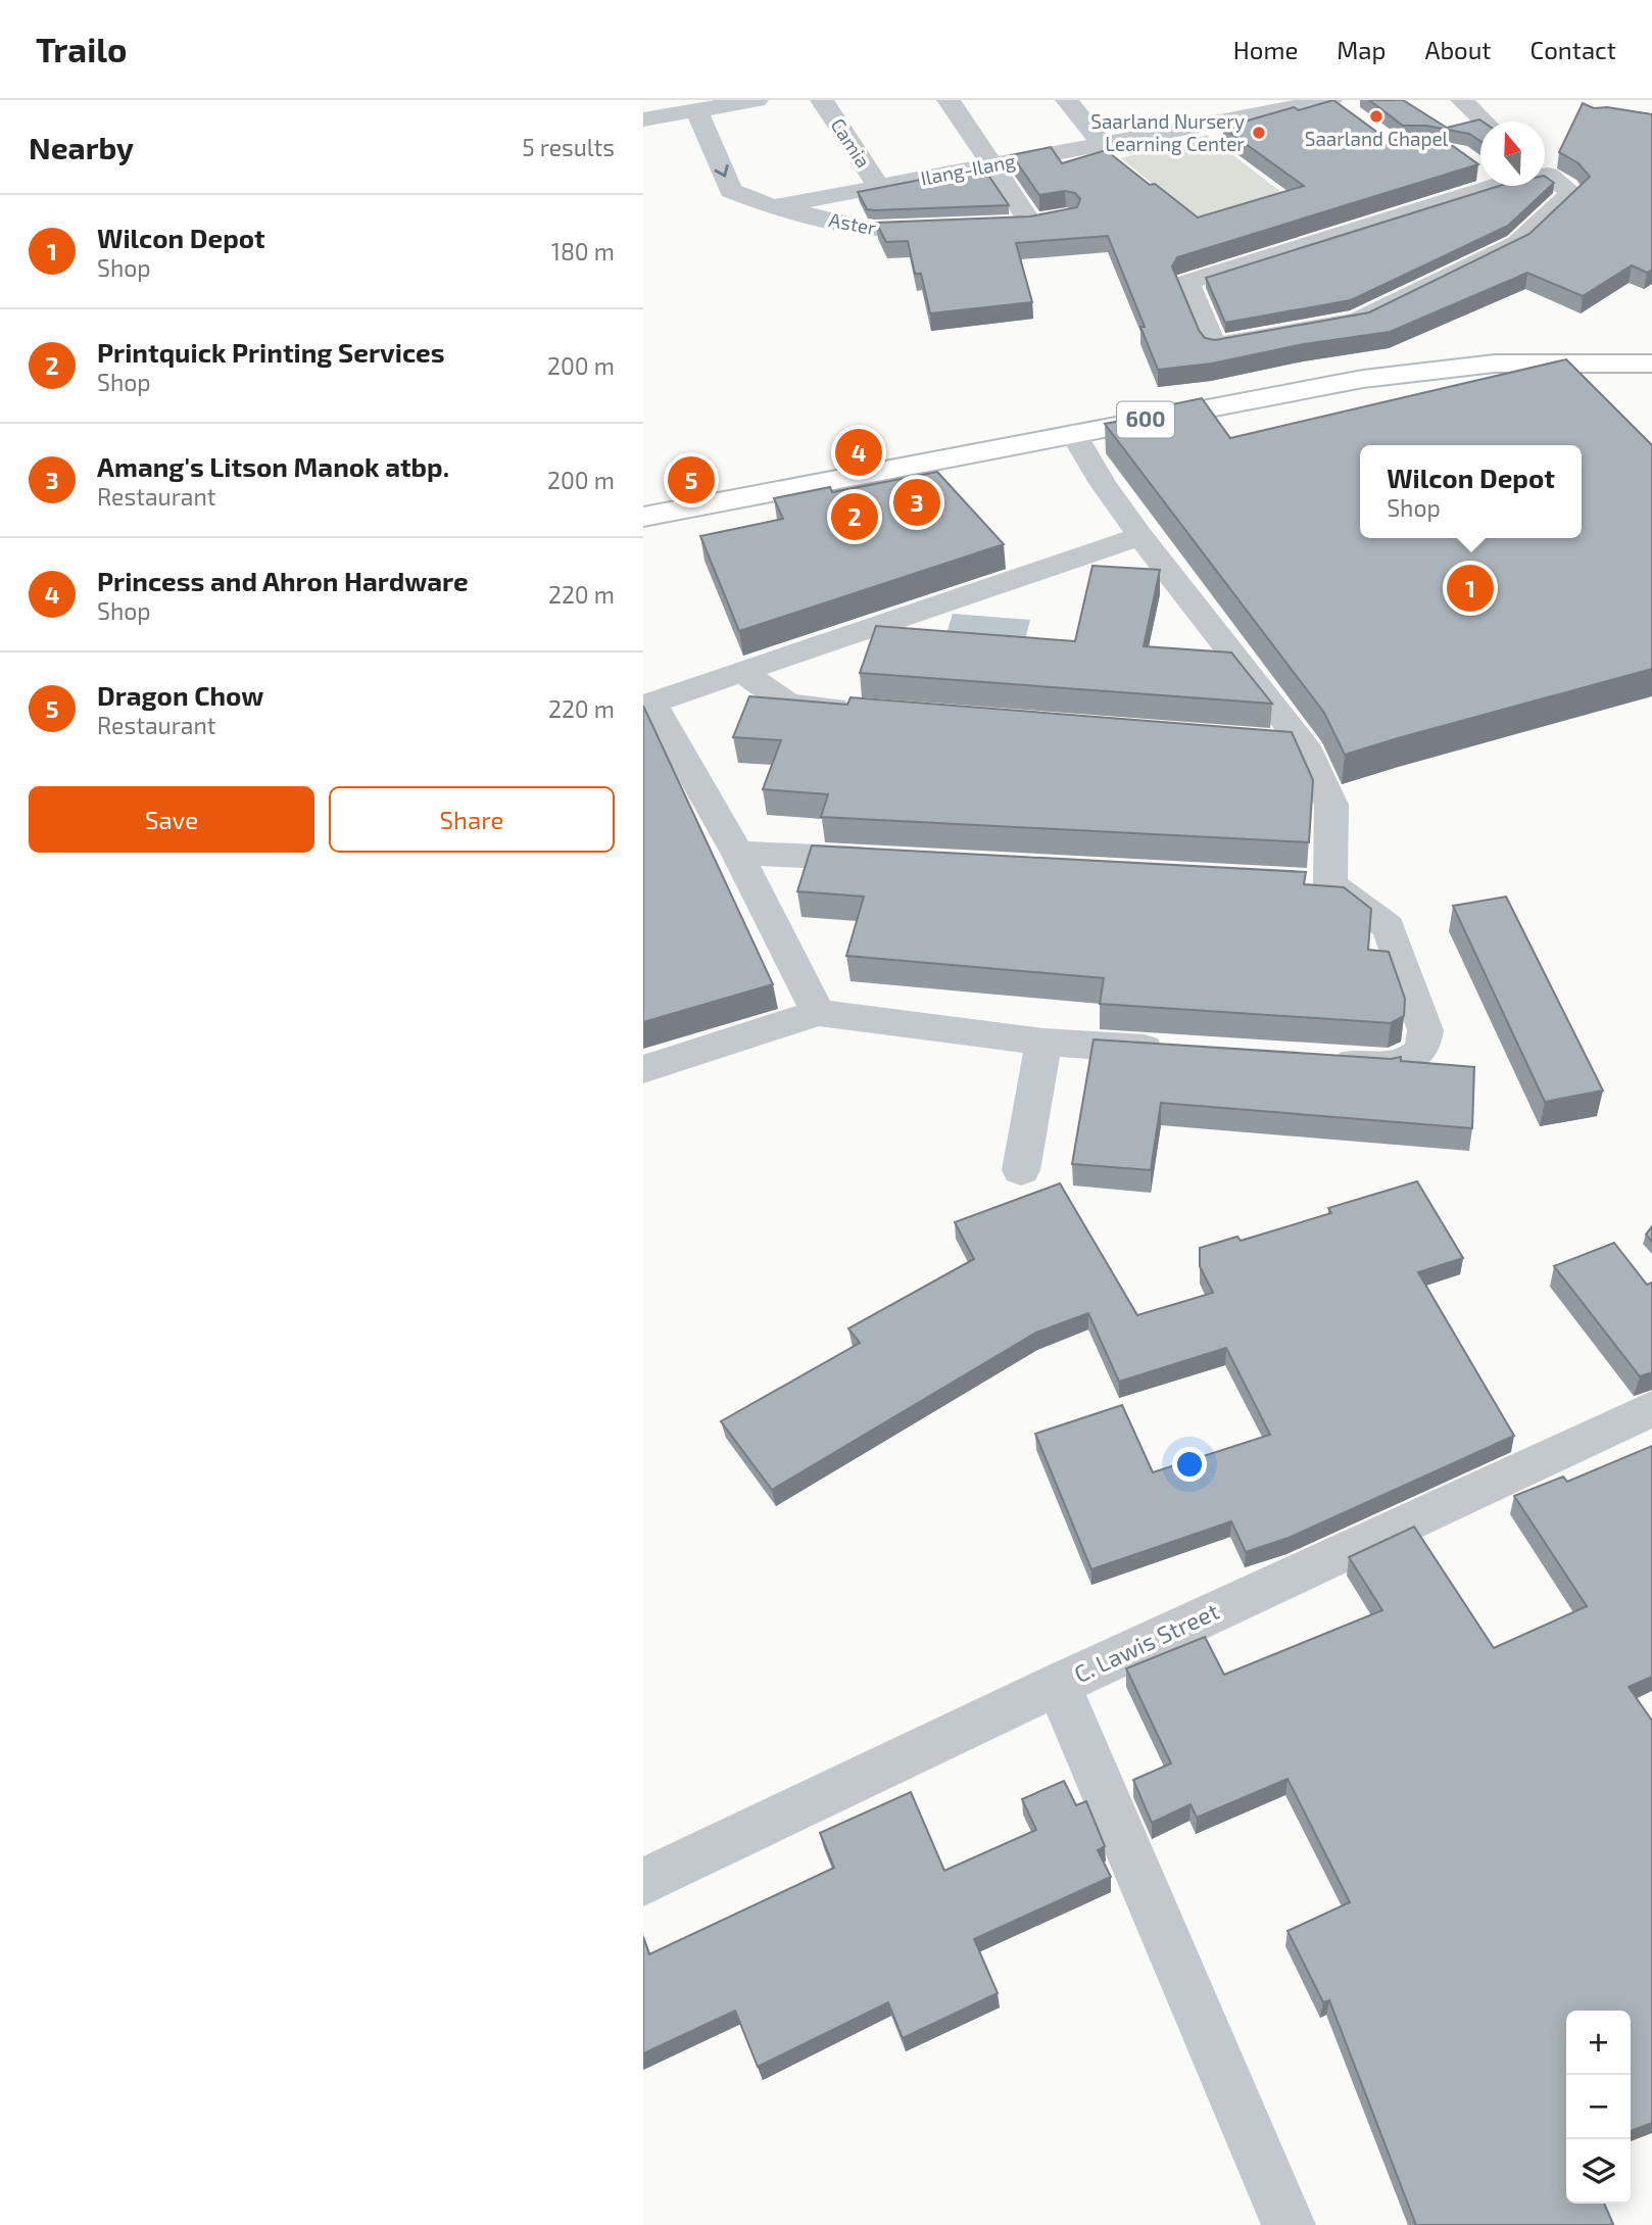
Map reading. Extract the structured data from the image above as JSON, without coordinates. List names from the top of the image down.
{
  "streets": {
    "main road": ["600"],
    "street": [
      "Camia",
      "Ilang-Ilang",
      "Aster",
      "C. Lawis Street"
    ]
  },
  "crossings": [
    ["Camia", "Ilang-Ilang"],
    ["Ilang-Ilang", "Aster"]
  ],
  "one_way": ["Aster"],
  "places": ["Saarland Chapel", "Saarland Nursery Learning Center"],
  "north": "top",
  "page": {
    "header": "Trailo",
    "nav": [
      "Home",
      "Map",
      "About",
      "Contact"
    ],
    "heading": ["Nearby", "5 results"],
    "list": [
      {
        "mark": "1",
        "name": "Wilcon Depot",
        "note": "Shop",
        "value": "180 m"
      },
      {
        "mark": "2",
        "name": "Printquick Printing Services",
        "note": "Shop",
        "value": "200 m"
      },
      {
        "mark": "3",
        "name": "Amang's Litson Manok atbp.",
        "note": "Restaurant",
        "value": "200 m"
      },
      {
        "mark": "4",
        "name": "Princess and Ahron Hardware",
        "note": "Shop",
        "value": "220 m"
      },
      {
        "mark": "5",
        "name": "Dragon Chow",
        "note": "Restaurant",
        "value": "220 m"
      }
    ],
    "pins": [
      "4",
      "5",
      "3",
      "2",
      "1"
    ],
    "popup": ["Wilcon Depot", "Shop"],
    "buttons": ["Save", "Share"],
    "map_buttons": ["+", "−"]
  }
}
